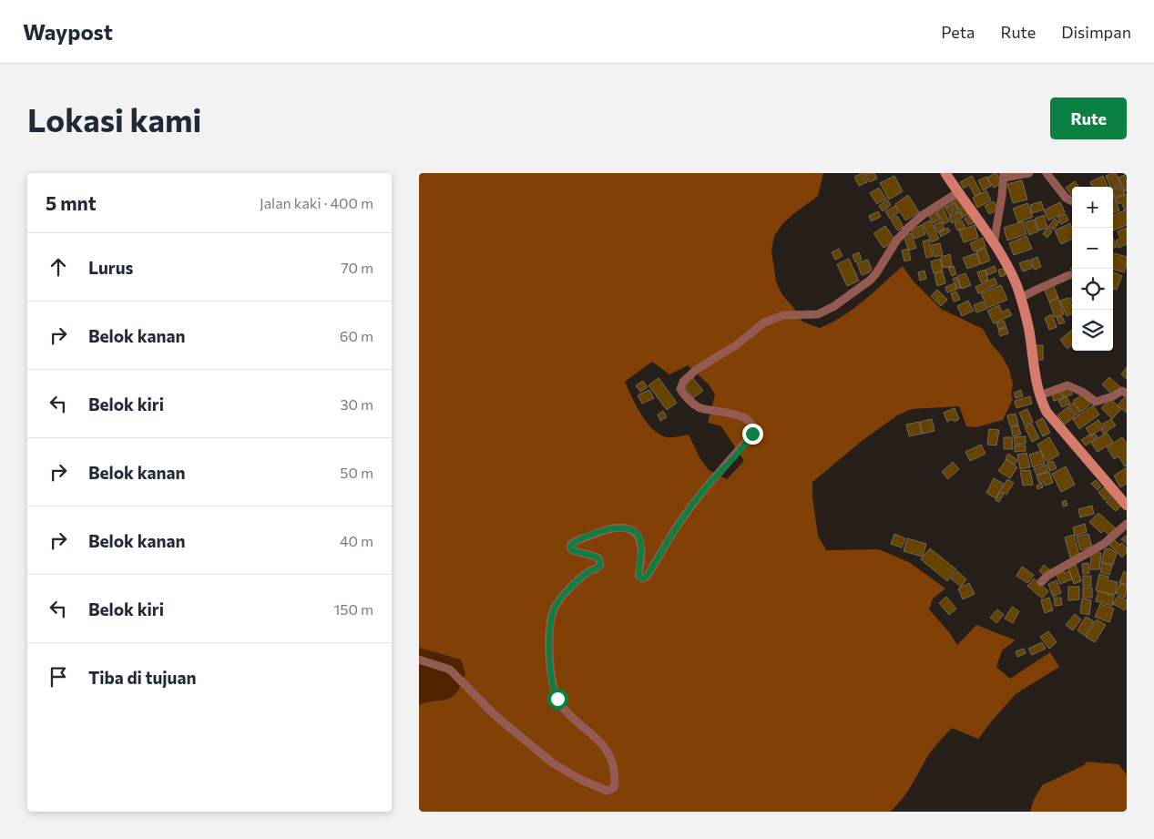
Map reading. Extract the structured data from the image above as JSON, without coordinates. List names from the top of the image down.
{
  "page": {
    "header": "Waypost",
    "nav": ["Peta", "Rute", "Disimpan"],
    "buttons": "Rute",
    "title": "Lokasi kami",
    "heading": ["5 mnt", "Jalan kaki · 400 m"],
    "map_buttons": ["+", "−"],
    "list": [
      ["Lurus", "70 m"],
      ["Belok kanan", "60 m"],
      ["Belok kiri", "30 m"],
      ["Belok kanan", "50 m"],
      ["Belok kanan", "40 m"],
      ["Belok kiri", "150 m"],
      "Tiba di tujuan"
    ]
  }
}
